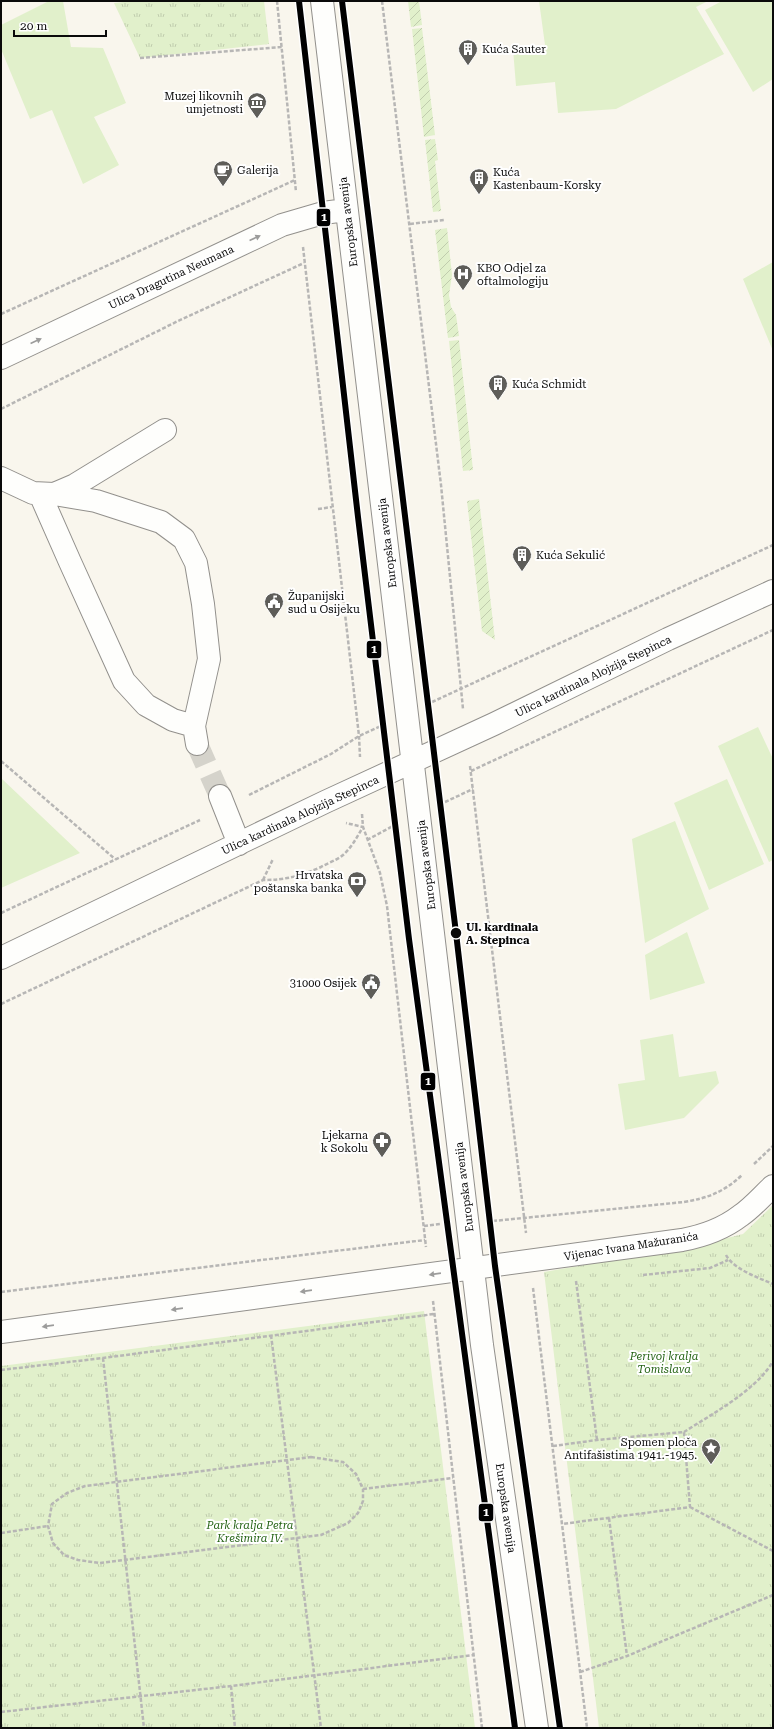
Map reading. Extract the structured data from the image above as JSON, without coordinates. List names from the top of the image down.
{
  "streets": {
    "street": [
      "Europska avenija",
      "Ulica Dragutina Neumana",
      "Ulica kardinala Alojzija Stepinca",
      "Vijenac Ivana Mažuranića"
    ]
  },
  "crossings": [
    ["Europska avenija", "Ulica Dragutina Neumana"],
    ["Europska avenija", "Ulica kardinala Alojzija Stepinca"],
    ["Europska avenija", "Vijenac Ivana Mažuranića"]
  ],
  "parks": ["Perivoj kralja Tomislava", "Park kralja Petra Krešimira IV."],
  "places": {
    "building": [
      "Kuća Sauter",
      "Kuća Kastenbaum-Korsky",
      "Kuća Schmidt",
      "Kuća Sekulić"
    ],
    "museum": ["Muzej likovnih umjetnosti"],
    "cafe": ["Galerija"],
    "hospital": ["KBO Odjel za oftalmologiju"],
    "public building": ["Županijski sud u Osijeku", "31000 Osijek"],
    "bank": ["Hrvatska poštanska banka"],
    "other": ["Ul. kardinala A. Stepinca"],
    "pharmacy": ["Ljekarna k Sokolu"],
    "place": ["Spomen ploča Antifašistima 1941.-1945."]
  },
  "lines": ["transit line 1"],
  "scale_bar": "20 m"
}
